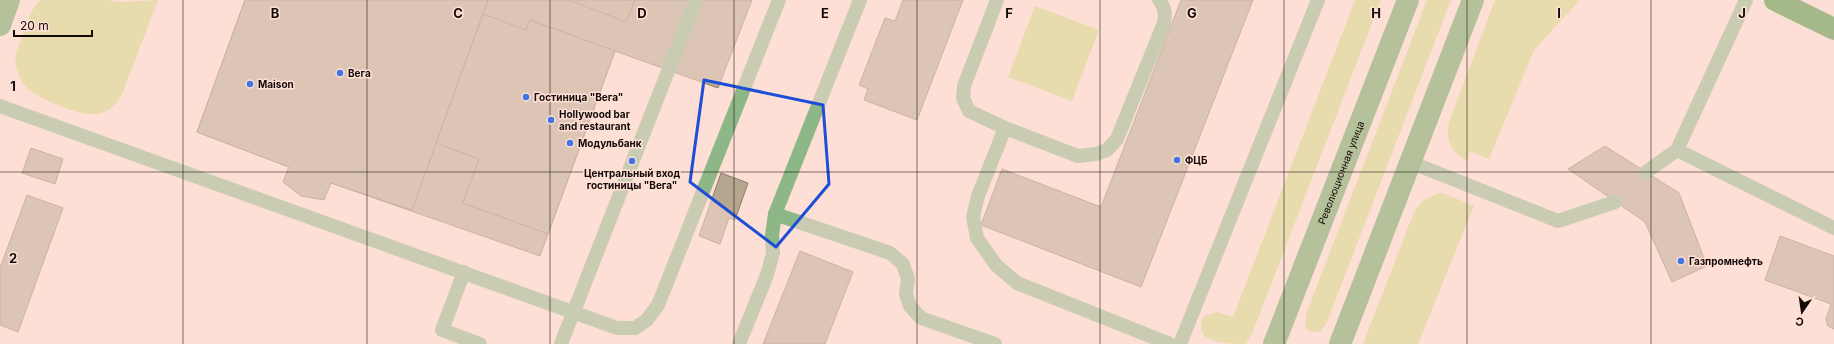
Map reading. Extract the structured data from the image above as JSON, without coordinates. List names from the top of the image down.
{
  "streets": {
    "main road": ["Революционная улица"]
  },
  "places": [
    "Вега",
    "Maison",
    "Гостиница \"Вега\"",
    "Hollywood bar and restaurant",
    "Модульбанк",
    "ФЦБ",
    "Центральный вход гостиницы \"Вега\"",
    "Газпромнефть"
  ],
  "scale_bar": "20 m",
  "north": "bottom",
  "grid": {
    "columns": [
      "B",
      "C",
      "D",
      "E",
      "F",
      "G",
      "H",
      "I",
      "J"
    ],
    "rows": ["1", "2"]
  }
}
